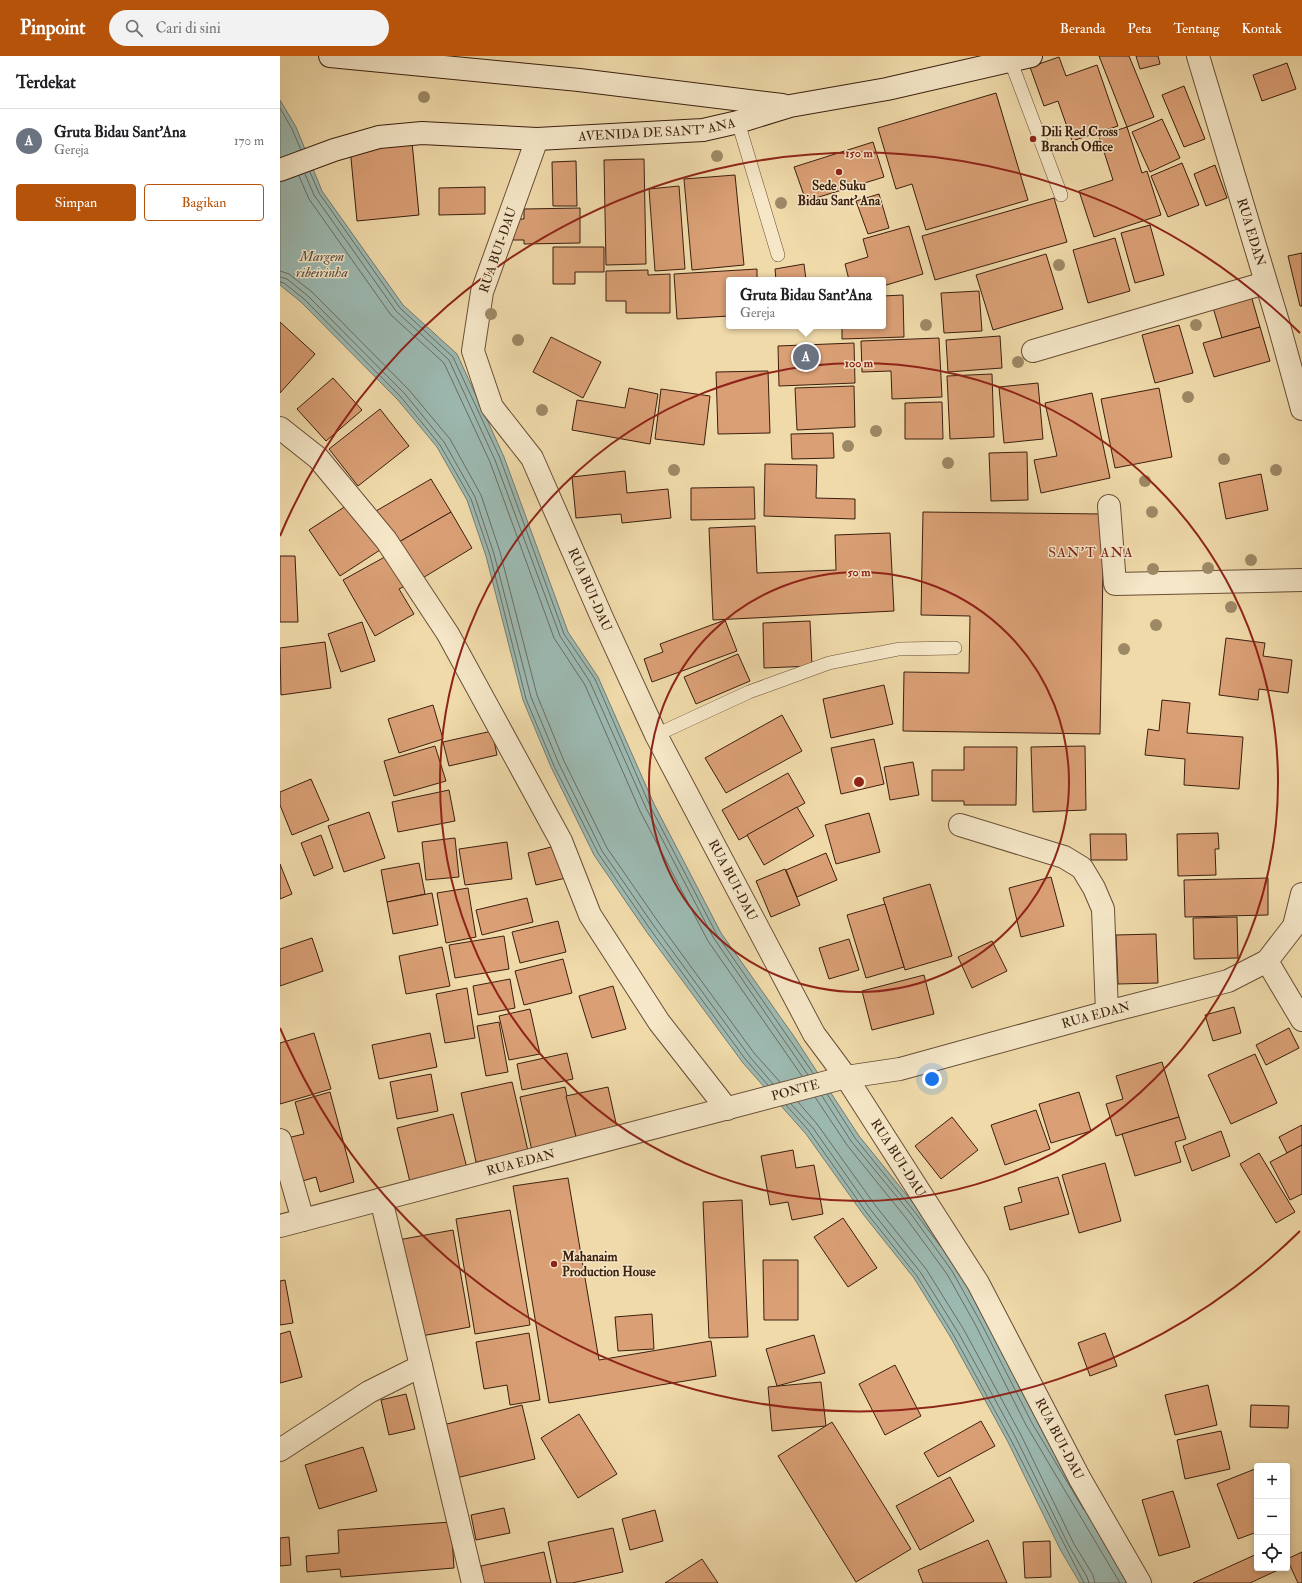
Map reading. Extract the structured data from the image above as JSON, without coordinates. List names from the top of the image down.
{
  "streets": {
    "street": [
      "AVENIDA DE SANT' ANA",
      "RUA EDAN",
      "RUA BUI-DAU",
      "PONTE"
    ]
  },
  "crossings": [
    ["AVENIDA DE SANT' ANA", "RUA BUI-DAU"],
    ["RUA EDAN", "RUA BUI-DAU"],
    ["RUA EDAN", "PONTE"],
    ["RUA BUI-DAU", "PONTE"]
  ],
  "districts": ["SAN'T ANA"],
  "water": ["Margem ribeirinha"],
  "places": ["Dili Red Cross Branch Office", "Sede Suku Bidau Sant' Ana", "Mahanaim Production House"],
  "page": {
    "header": "Pinpoint",
    "search": "Cari di sini",
    "nav": [
      "Beranda",
      "Peta",
      "Tentang",
      "Kontak"
    ],
    "heading": "Terdekat",
    "list": [
      {
        "mark": "A",
        "name": "Gruta Bidau Sant'Ana",
        "note": "Gereja",
        "value": "170 m"
      }
    ],
    "buttons": ["Simpan", "Bagikan"],
    "popup": ["Gruta Bidau Sant'Ana", "Gereja"],
    "pins": "A",
    "map_buttons": ["+", "−"]
  },
  "rings": ["150 m", "100 m", "50 m"]
}
